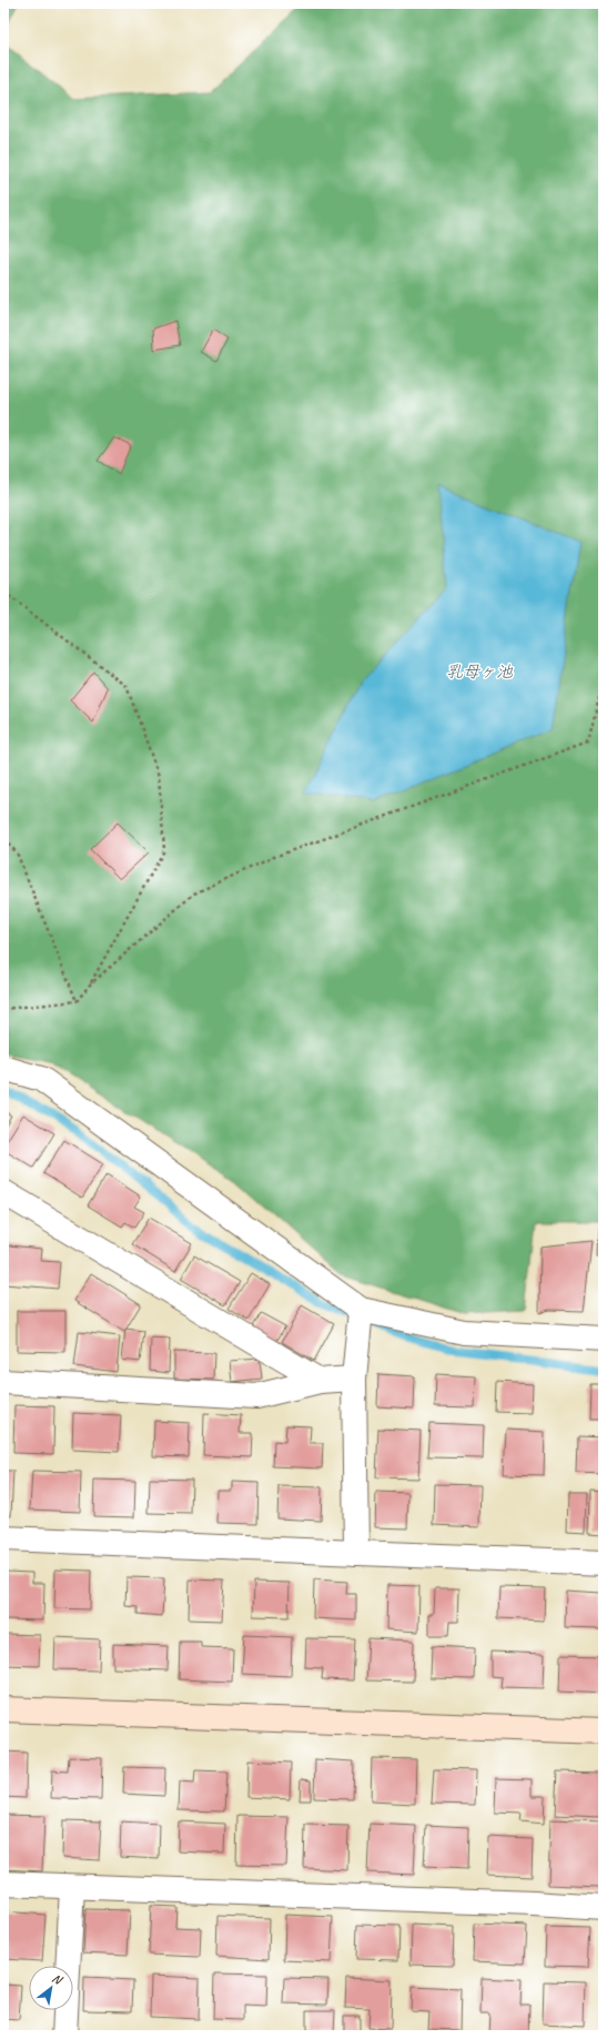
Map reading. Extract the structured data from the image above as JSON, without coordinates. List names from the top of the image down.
{
  "water": ["乳母ヶ池"],
  "north": "top right"
}
